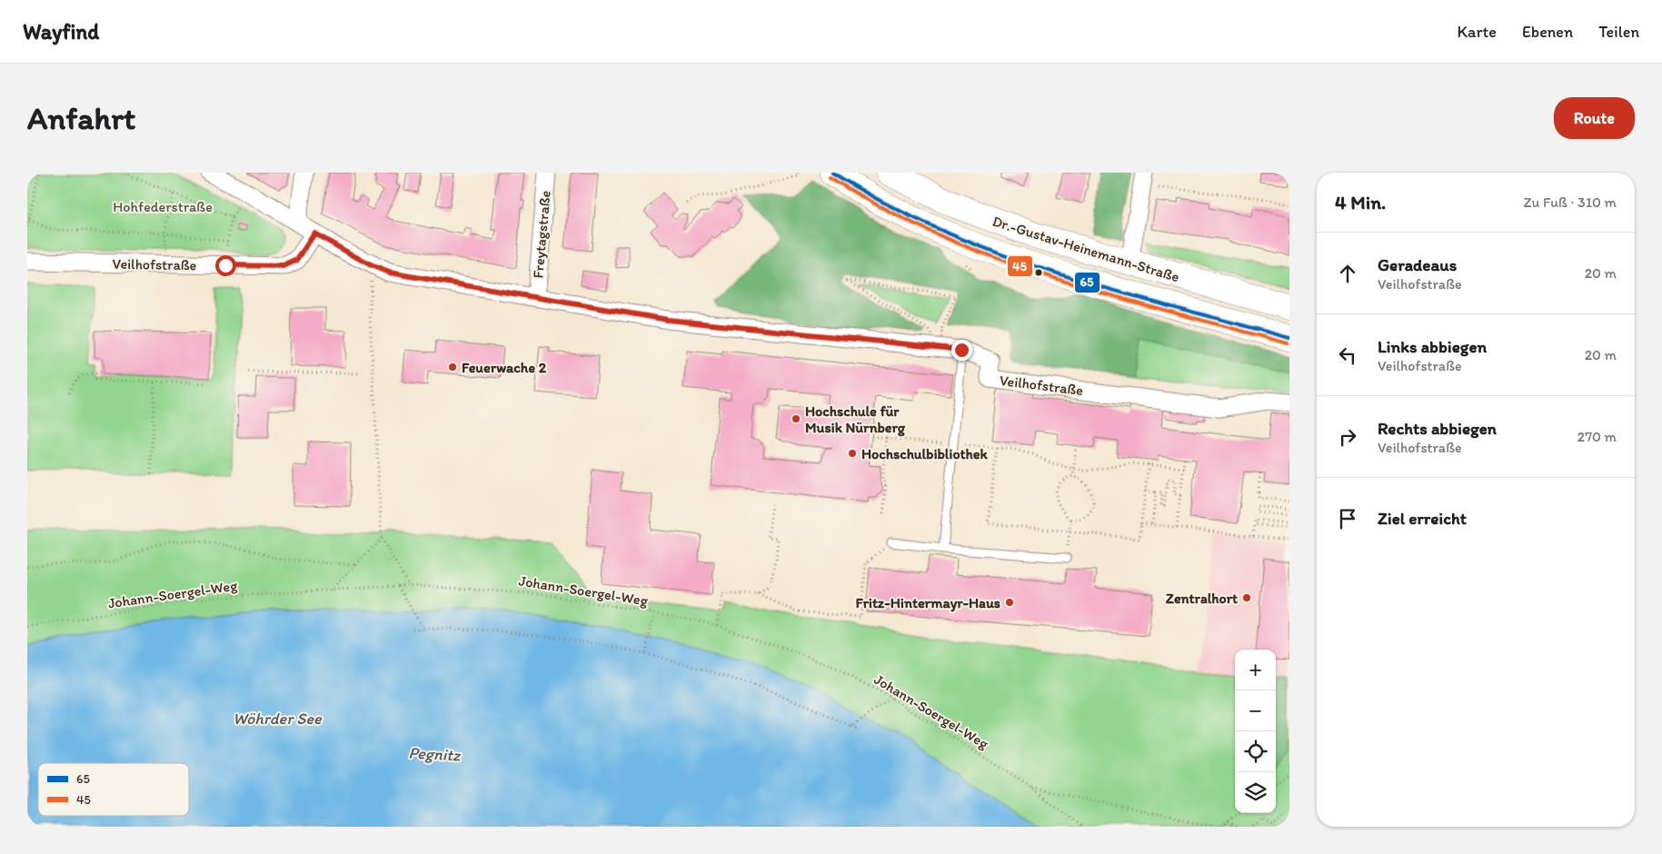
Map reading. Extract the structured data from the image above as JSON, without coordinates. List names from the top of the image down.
{
  "streets": {
    "main road": ["Dr.-Gustav-Heinemann-Straße"],
    "street": ["Freytagstraße", "Veilhofstraße"],
    "path": ["Johann-Soergel-Weg"]
  },
  "crossings": [
    ["Freytagstraße", "Veilhofstraße"]
  ],
  "water": ["Wöhrder See", "Pegnitz"],
  "parks": ["Hohfederstraße"],
  "places": [
    "Feuerwache 2",
    "Hochschule für Musik Nürnberg",
    "Hochschulbibliothek",
    "Zentralhort",
    "Fritz-Hintermayr-Haus"
  ],
  "lines": ["transit line 65", "transit line 45"],
  "legend": ["65", "45"],
  "page": {
    "header": "Wayfind",
    "nav": ["Karte", "Ebenen", "Teilen"],
    "buttons": "Route",
    "title": "Anfahrt",
    "heading": ["4 Min.", "Zu Fuß · 310 m"],
    "list": [
      ["Geradeaus", "Veilhofstraße", "20 m"],
      ["Links abbiegen", "Veilhofstraße", "20 m"],
      ["Rechts abbiegen", "Veilhofstraße", "270 m"],
      "Ziel erreicht"
    ],
    "map_buttons": ["+", "−"]
  }
}
